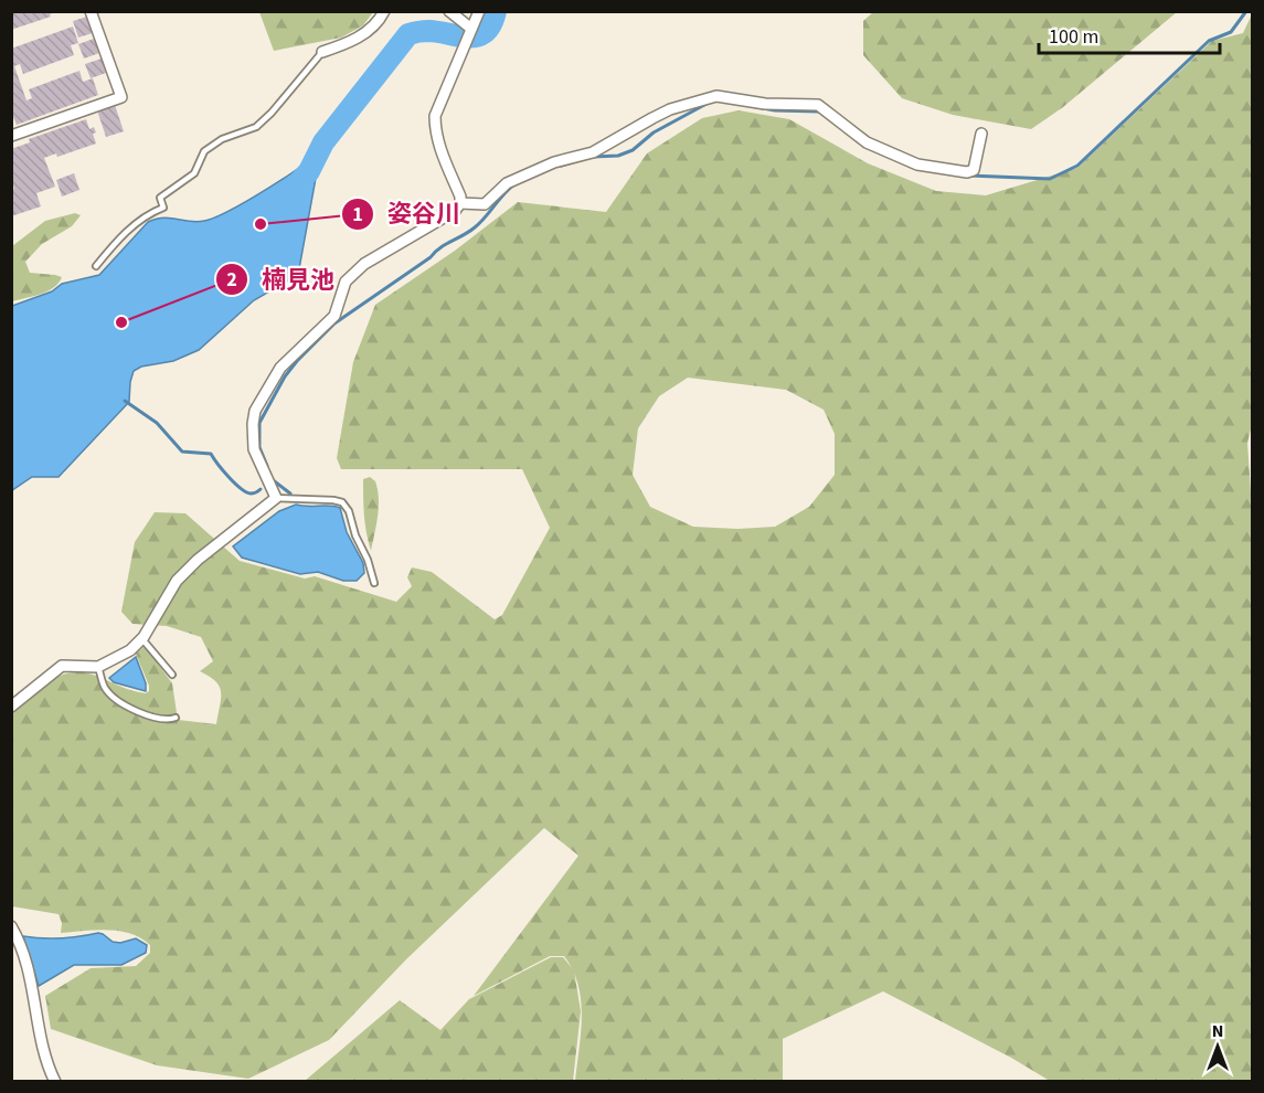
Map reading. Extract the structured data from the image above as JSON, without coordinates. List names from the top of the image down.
{
  "places": ["姿谷川", "楠見池"],
  "scale_bar": "100 m",
  "north": "top"
}
